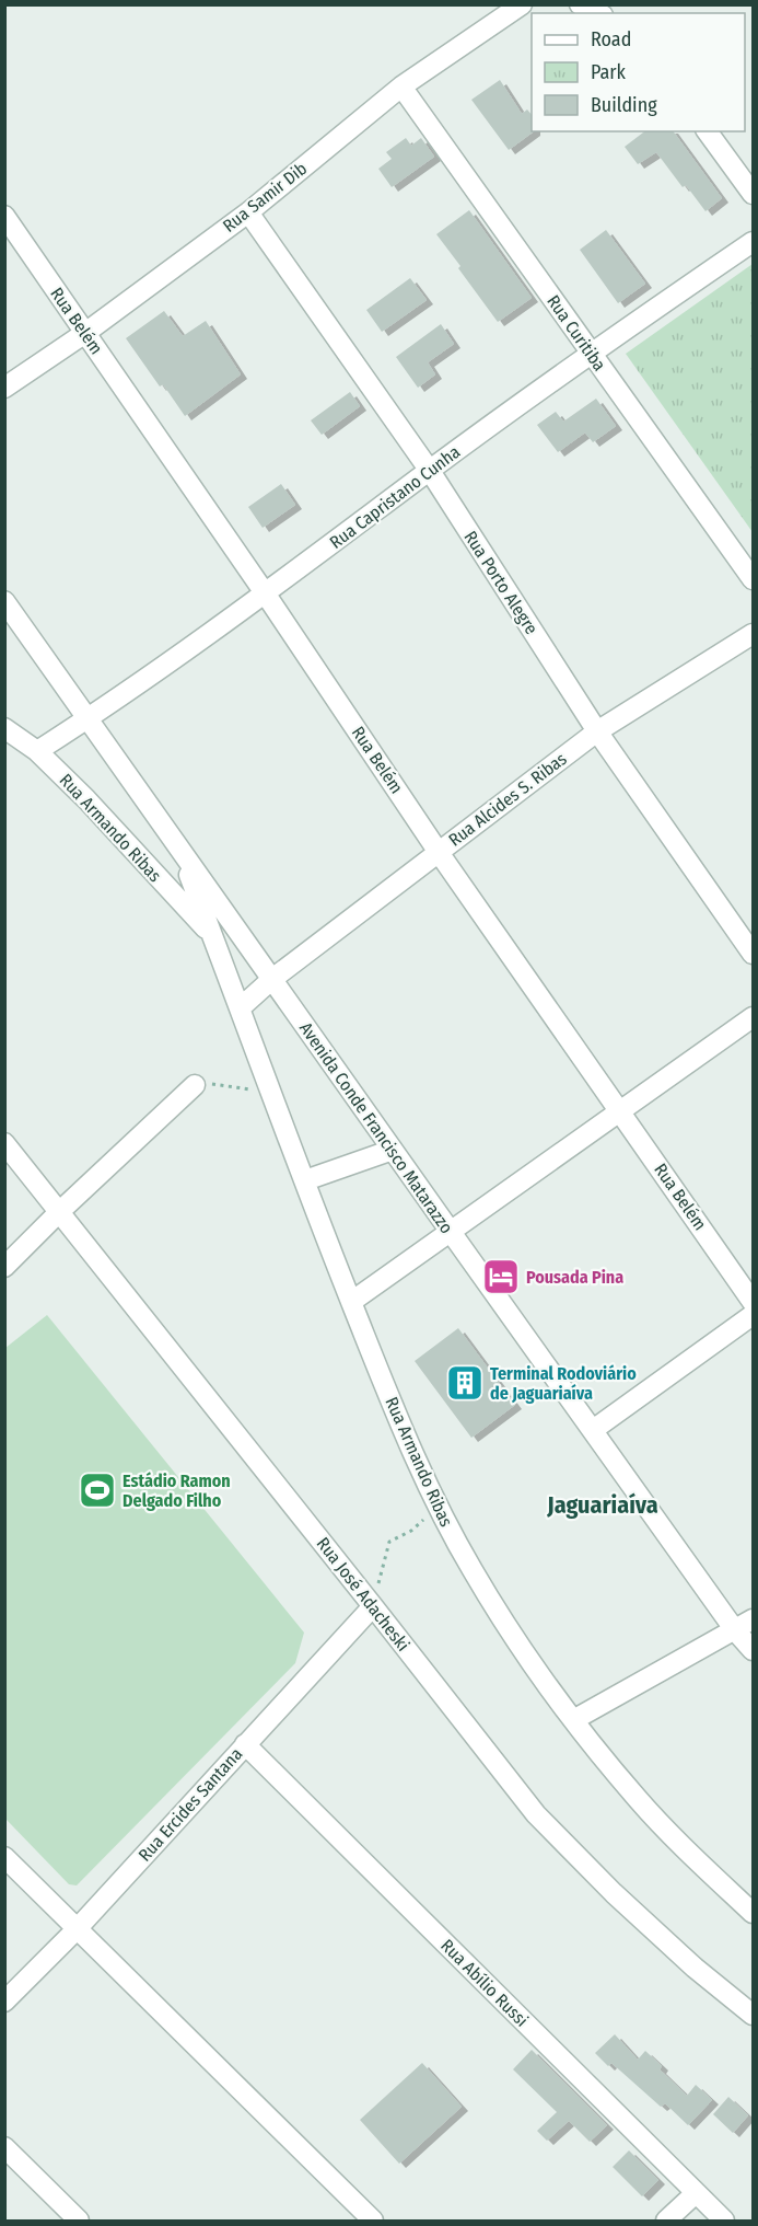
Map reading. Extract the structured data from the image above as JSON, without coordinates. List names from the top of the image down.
{
  "streets": {
    "street": [
      "Rua Samir Dib",
      "Rua Belém",
      "Rua Curitiba",
      "Rua Capristano Cunha",
      "Rua Porto Alegre",
      "Rua Alcides S. Ribas",
      "Rua Armando Ribas",
      "Avenida Conde Francisco Matarazzo",
      "Rua José Adacheski",
      "Rua Ercides Santana",
      "Rua Abílio Russi"
    ]
  },
  "crossings": [
    ["Rua Samir Dib", "Rua Belém"],
    ["Rua Samir Dib", "Rua Curitiba"],
    ["Rua Samir Dib", "Rua Porto Alegre"],
    ["Rua Belém", "Rua Capristano Cunha"],
    ["Rua Belém", "Rua Alcides S. Ribas"],
    ["Rua Curitiba", "Rua Capristano Cunha"],
    ["Rua Capristano Cunha", "Rua Porto Alegre"],
    ["Rua Capristano Cunha", "Rua Armando Ribas"],
    ["Rua Capristano Cunha", "Avenida Conde Francisco Matarazzo"],
    ["Rua Porto Alegre", "Rua Alcides S. Ribas"],
    ["Rua Alcides S. Ribas", "Rua Armando Ribas"],
    ["Rua Alcides S. Ribas", "Avenida Conde Francisco Matarazzo"],
    ["Rua Armando Ribas", "Avenida Conde Francisco Matarazzo"],
    ["Rua José Adacheski", "Rua Ercides Santana"],
    ["Rua Ercides Santana", "Rua Abílio Russi"]
  ],
  "districts": ["Jaguariaíva"],
  "places": {
    "hotel": ["Pousada Pina"],
    "building": ["Terminal Rodoviário de Jaguariaíva"],
    "sports": ["Estádio Ramon Delgado Filho"]
  },
  "legend": ["Road", "Park", "Building"]
}
